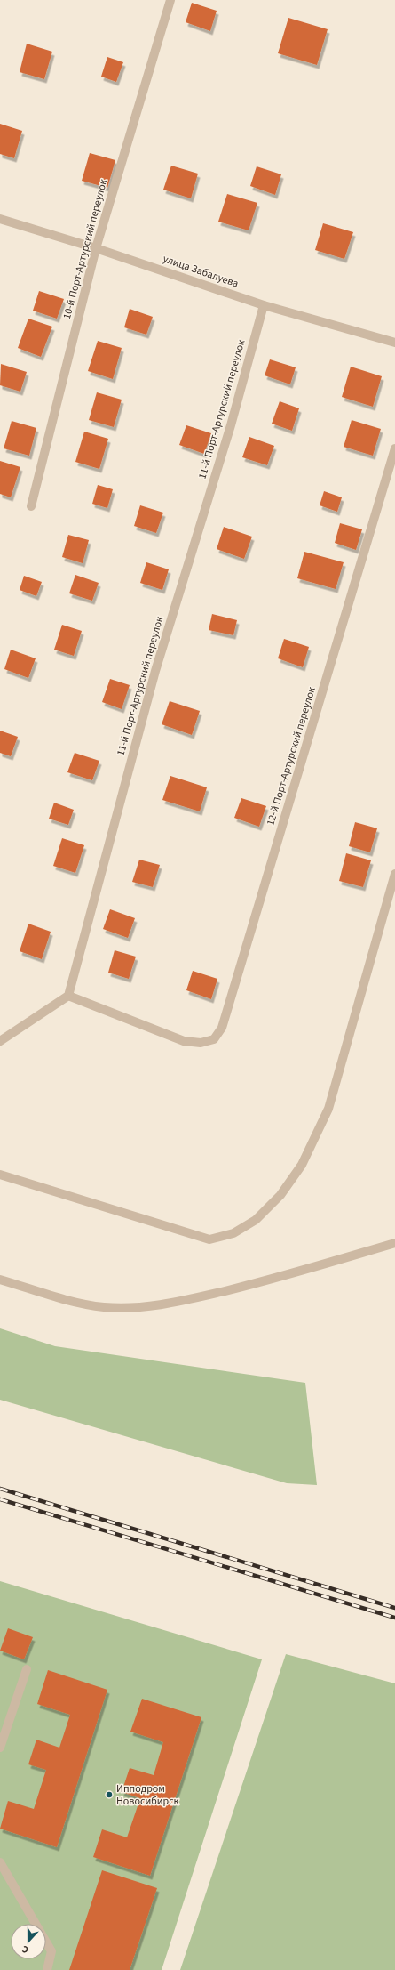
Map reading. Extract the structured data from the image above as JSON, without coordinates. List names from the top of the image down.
{
  "streets": {
    "street": [
      "10-й Порт-Артурский переулок",
      "улица Забалуева",
      "11-й Порт-Артурский переулок",
      "12-й Порт-Артурский переулок"
    ]
  },
  "crossings": [
    ["10-й Порт-Артурский переулок", "улица Забалуева"],
    ["улица Забалуева", "11-й Порт-Артурский переулок"],
    ["11-й Порт-Артурский переулок", "12-й Порт-Артурский переулок"]
  ],
  "places": ["Ипподром Новосибирск"],
  "north": "bottom"
}
